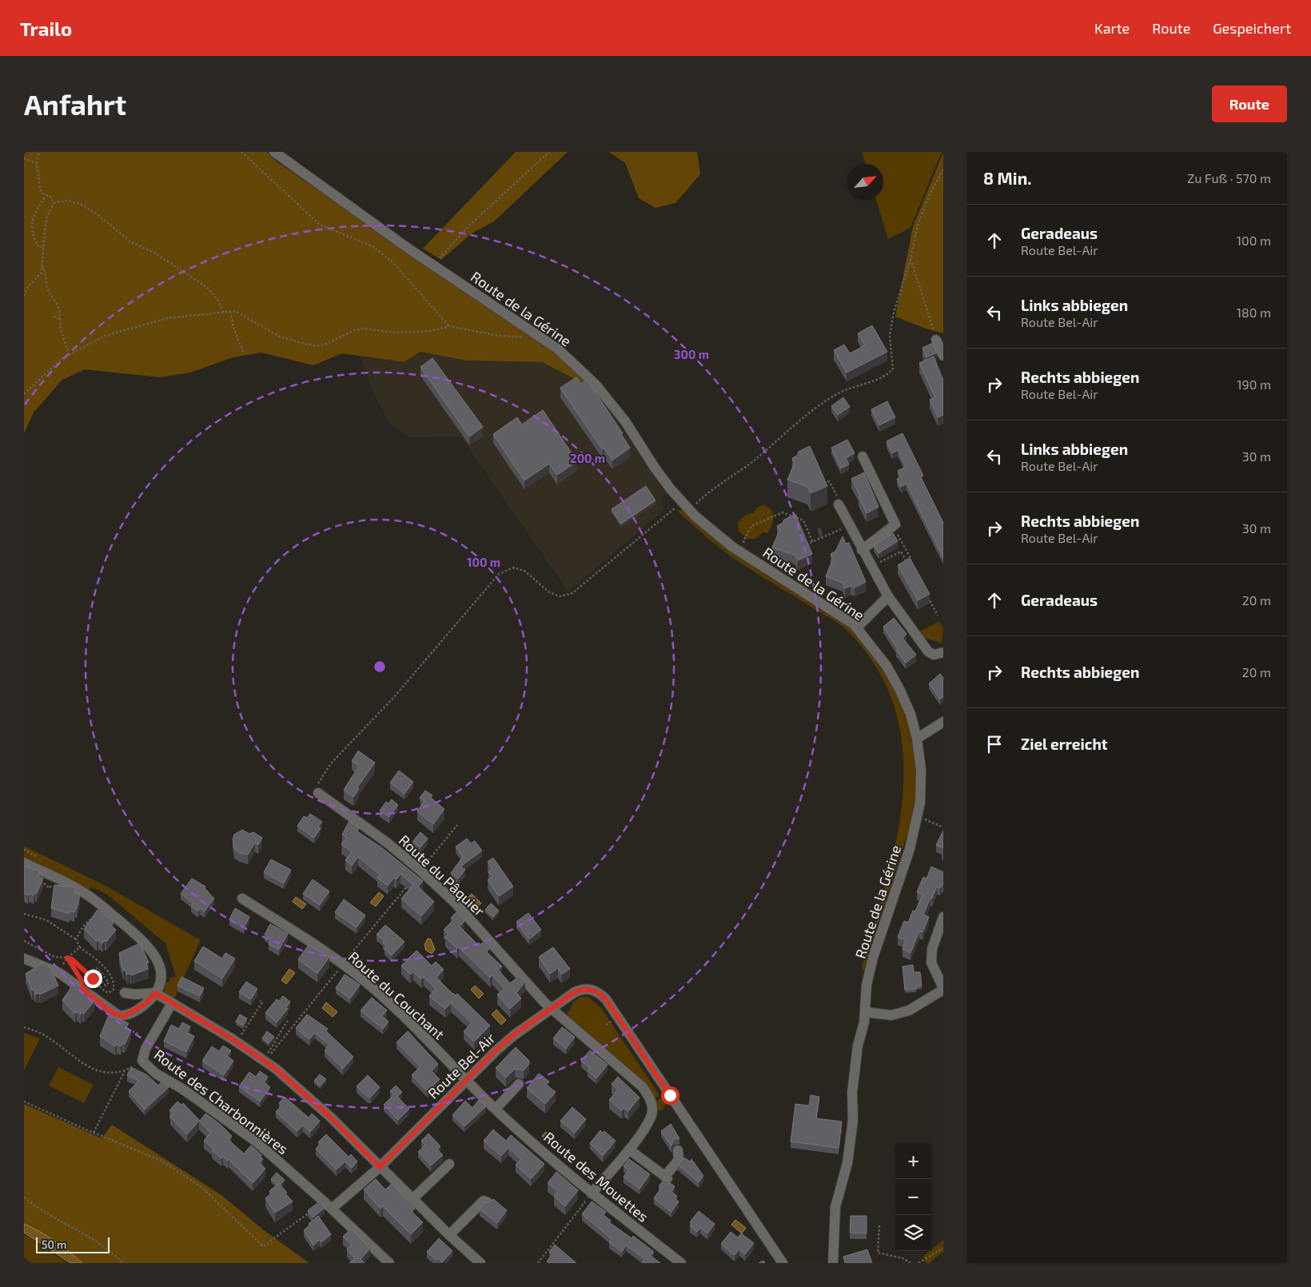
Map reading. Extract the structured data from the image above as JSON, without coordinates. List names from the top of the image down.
{
  "streets": {
    "street": [
      "Route de la Gérine",
      "Route du Pâquier",
      "Route du Couchant",
      "Route Bel-Air",
      "Route des Charbonnières",
      "Route des Mouettes"
    ]
  },
  "crossings": [
    ["Route du Pâquier", "Route Bel-Air"],
    ["Route du Pâquier", "Route des Mouettes"],
    ["Route du Couchant", "Route Bel-Air"],
    ["Route du Couchant", "Route des Mouettes"],
    ["Route Bel-Air", "Route des Mouettes"]
  ],
  "scale_bar": "50 m",
  "north": "top right",
  "page": {
    "header": "Trailo",
    "nav": ["Karte", "Route", "Gespeichert"],
    "buttons": "Route",
    "title": "Anfahrt",
    "heading": ["8 Min.", "Zu Fuß · 570 m"],
    "list": [
      ["Geradeaus", "Route Bel-Air", "100 m"],
      ["Links abbiegen", "Route Bel-Air", "180 m"],
      ["Rechts abbiegen", "Route Bel-Air", "190 m"],
      ["Links abbiegen", "Route Bel-Air", "30 m"],
      ["Rechts abbiegen", "Route Bel-Air", "30 m"],
      ["Geradeaus", "20 m"],
      ["Rechts abbiegen", "20 m"],
      "Ziel erreicht"
    ],
    "map_buttons": ["+", "−"],
    "scale": "50 m"
  },
  "rings": ["300 m", "200 m", "100 m"]
}
